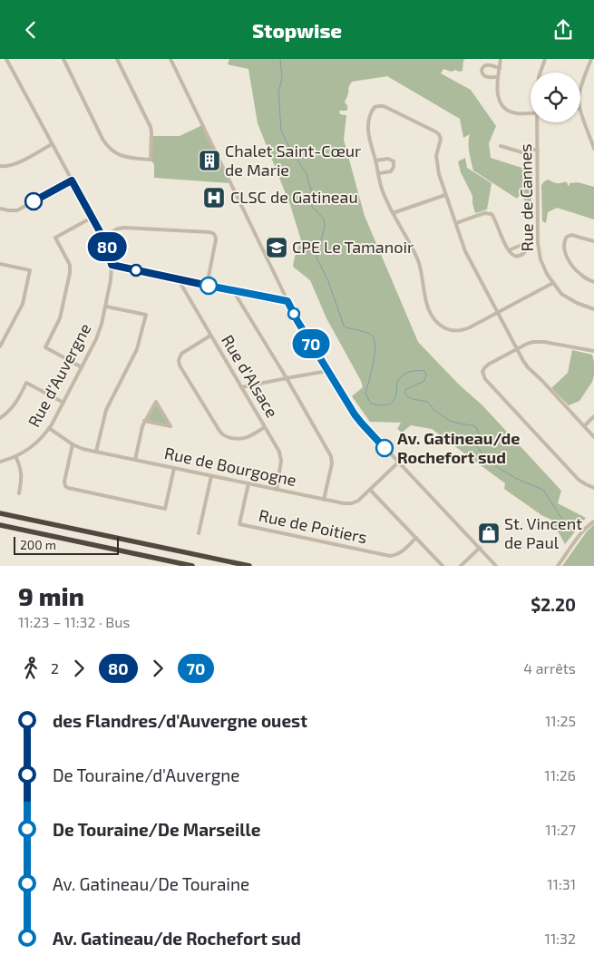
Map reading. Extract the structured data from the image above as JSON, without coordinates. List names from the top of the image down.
{
  "streets": {
    "street": [
      "Rue de Cannes",
      "Rue d'Auvergne",
      "Rue d'Alsace",
      "Rue de Bourgogne",
      "Rue de Poitiers"
    ]
  },
  "crossings": [
    ["Rue d'Auvergne", "Rue de Bourgogne"],
    ["Rue d'Alsace", "Rue de Bourgogne"],
    ["Rue de Bourgogne", "Rue de Poitiers"]
  ],
  "places": {
    "building": ["Chalet Saint-Cœur de Marie"],
    "hospital": ["CLSC de Gatineau"],
    "school or university": ["CPE Le Tamanoir"],
    "other": ["Av. Gatineau/de Rochefort sud"],
    "shop": ["St. Vincent de Paul"]
  },
  "lines": ["bus line 80", "bus line 70"],
  "scale_bar": "200 m",
  "page": {
    "header": "Stopwise",
    "on_map": ["80", "70"],
    "scale": "200 m",
    "heading": ["9 min", "11:23 – 11:32 · Bus", "$2.20"],
    "legs": [
      "2",
      "80",
      "70",
      "4 arrêts"
    ],
    "list": [
      {
        "name": "des Flandres/d'Auvergne ouest",
        "value": "11:25"
      },
      {
        "name": "De Touraine/d'Auvergne",
        "value": "11:26"
      },
      {
        "name": "De Touraine/De Marseille",
        "value": "11:27"
      },
      {
        "name": "Av. Gatineau/De Touraine",
        "value": "11:31"
      },
      {
        "name": "Av. Gatineau/de Rochefort sud",
        "value": "11:32"
      }
    ]
  }
}
